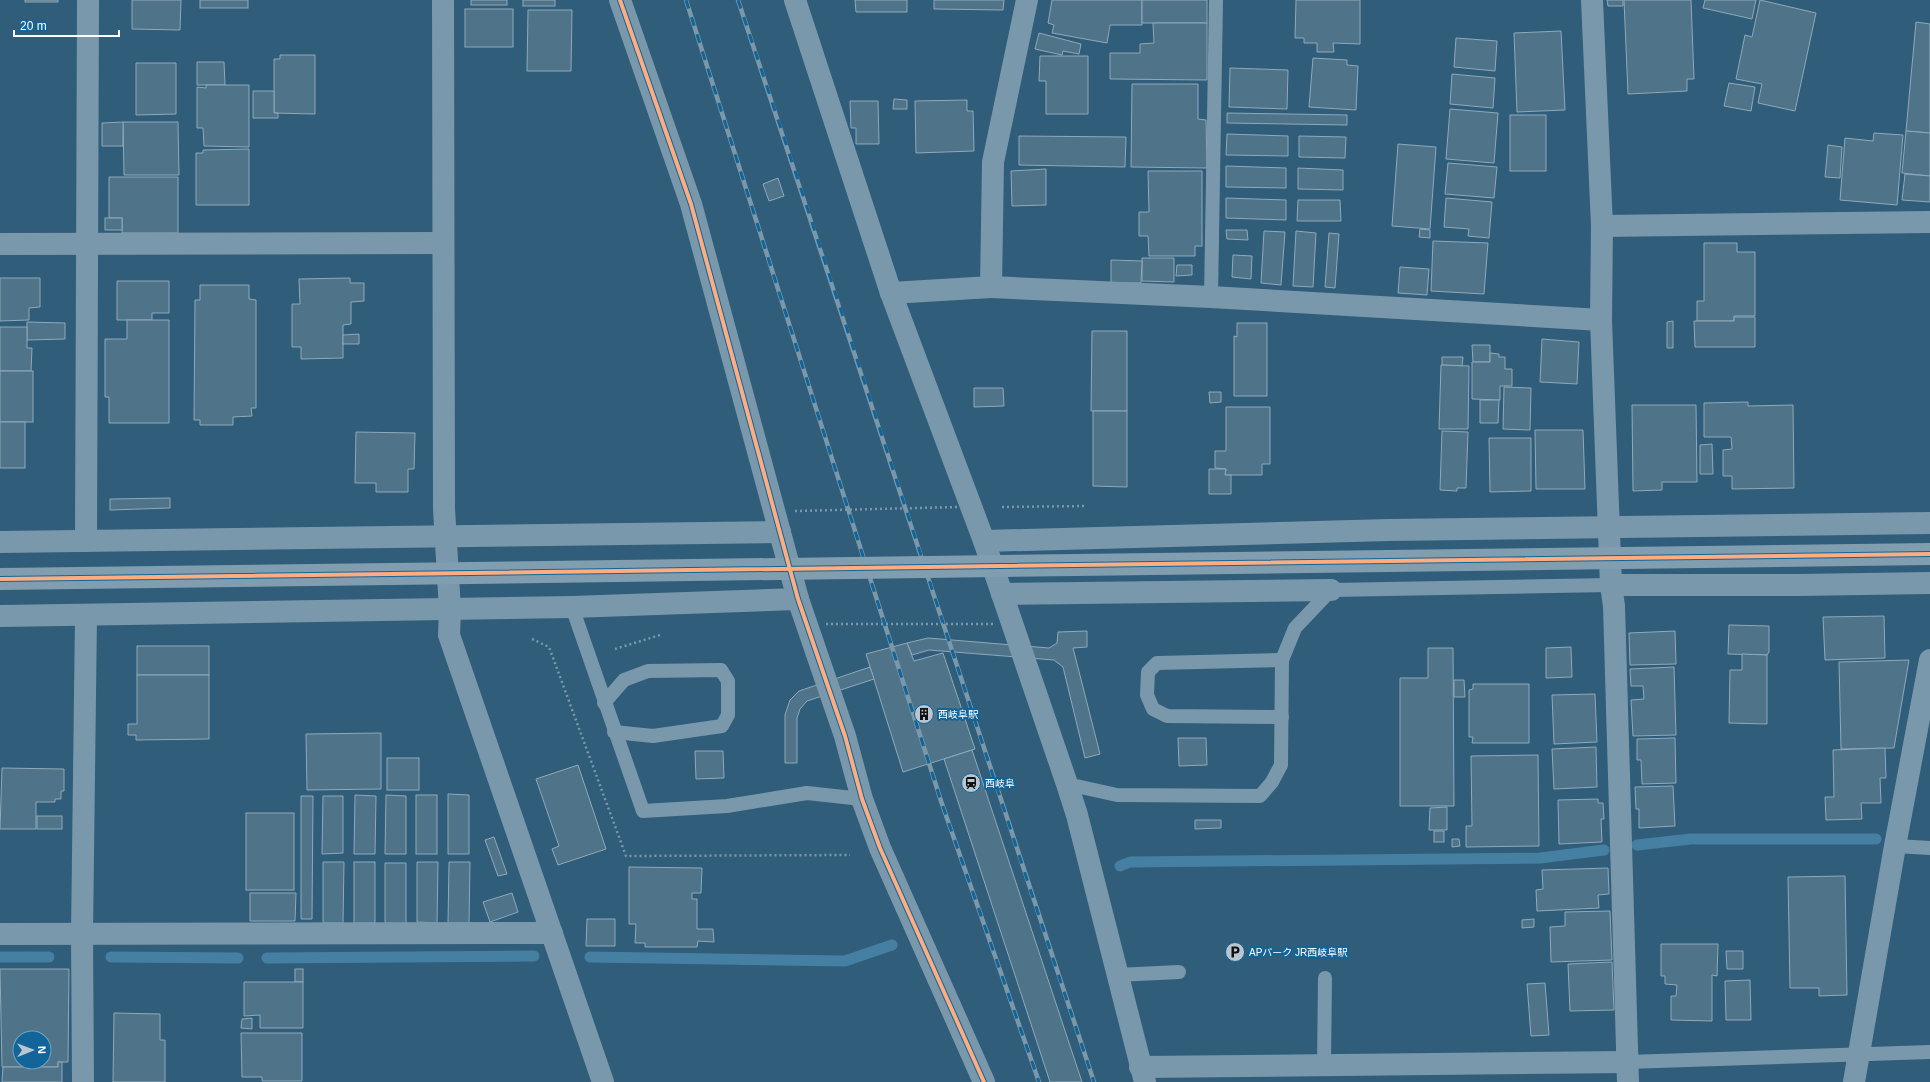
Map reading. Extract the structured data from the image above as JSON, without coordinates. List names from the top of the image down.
{
  "places": {
    "building": ["西岐阜駅"],
    "station": ["西岐阜"],
    "parking": ["APパーク JR西岐阜駅"]
  },
  "scale_bar": "20 m",
  "north": "right"
}
